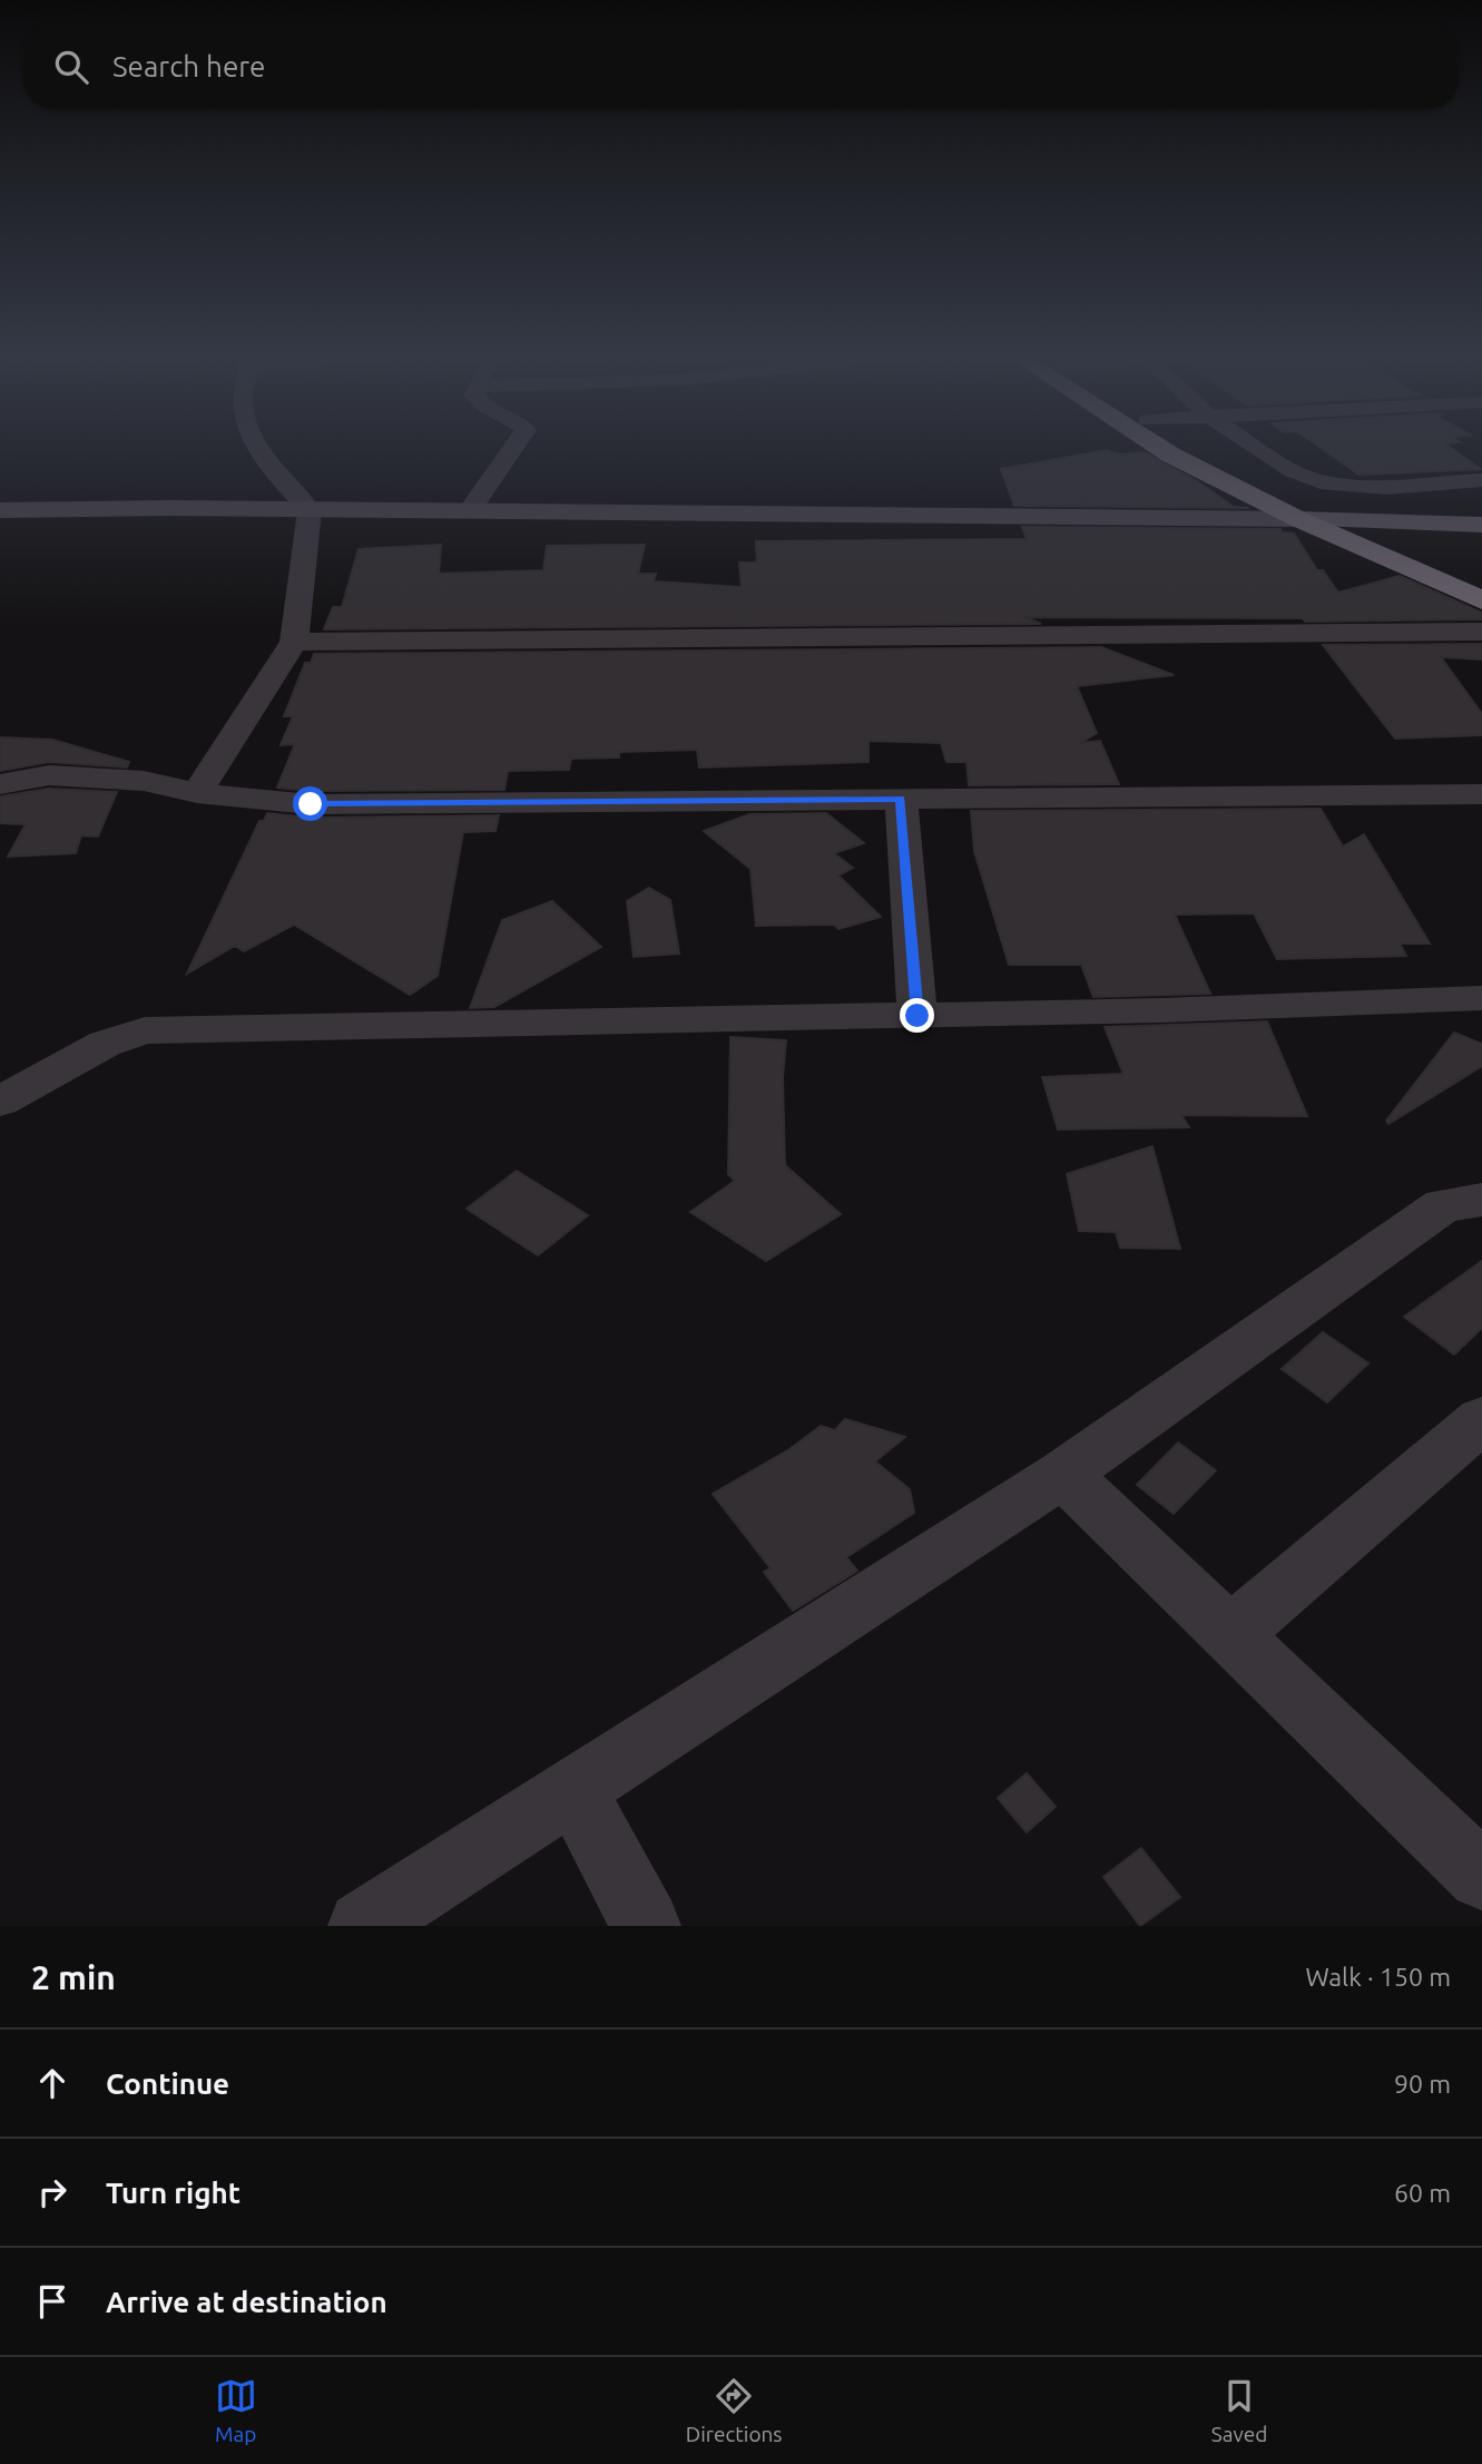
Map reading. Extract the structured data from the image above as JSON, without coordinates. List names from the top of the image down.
{
  "page": {
    "search": "Search here",
    "heading": ["2 min", "Walk · 150 m"],
    "list": [
      ["Continue", "90 m"],
      ["Turn right", "60 m"],
      "Arrive at destination"
    ],
    "nav": ["Map", "Directions", "Saved"]
  }
}
